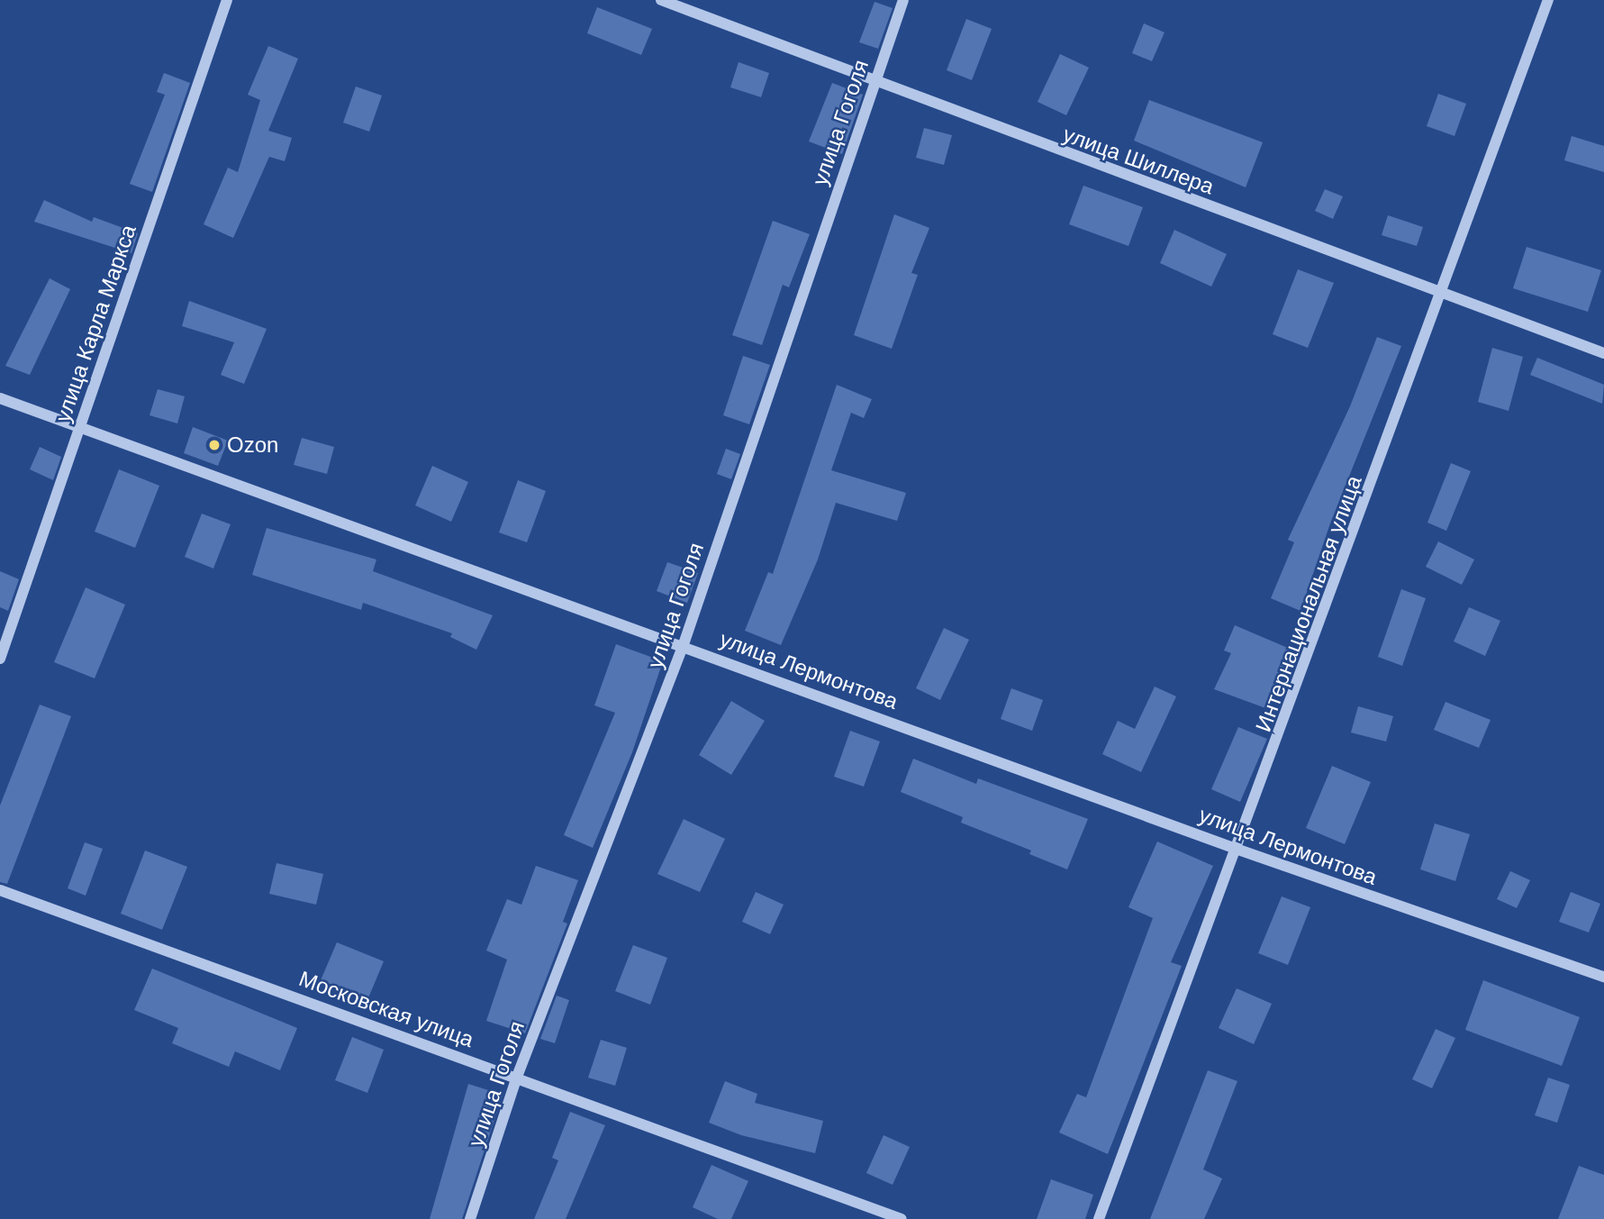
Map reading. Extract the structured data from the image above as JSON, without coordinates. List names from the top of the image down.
{
  "streets": {
    "street": [
      "улица Гоголя",
      "улица Шиллера",
      "улица Карла Маркса",
      "Интернациональная улица",
      "улица Лермонтова",
      "Московская улица"
    ]
  },
  "crossings": [
    ["улица Гоголя", "улица Шиллера"],
    ["улица Гоголя", "улица Лермонтова"],
    ["улица Гоголя", "Московская улица"],
    ["улица Шиллера", "Интернациональная улица"],
    ["улица Карла Маркса", "улица Лермонтова"],
    ["Интернациональная улица", "улица Лермонтова"]
  ],
  "places": ["Ozon"]
}
